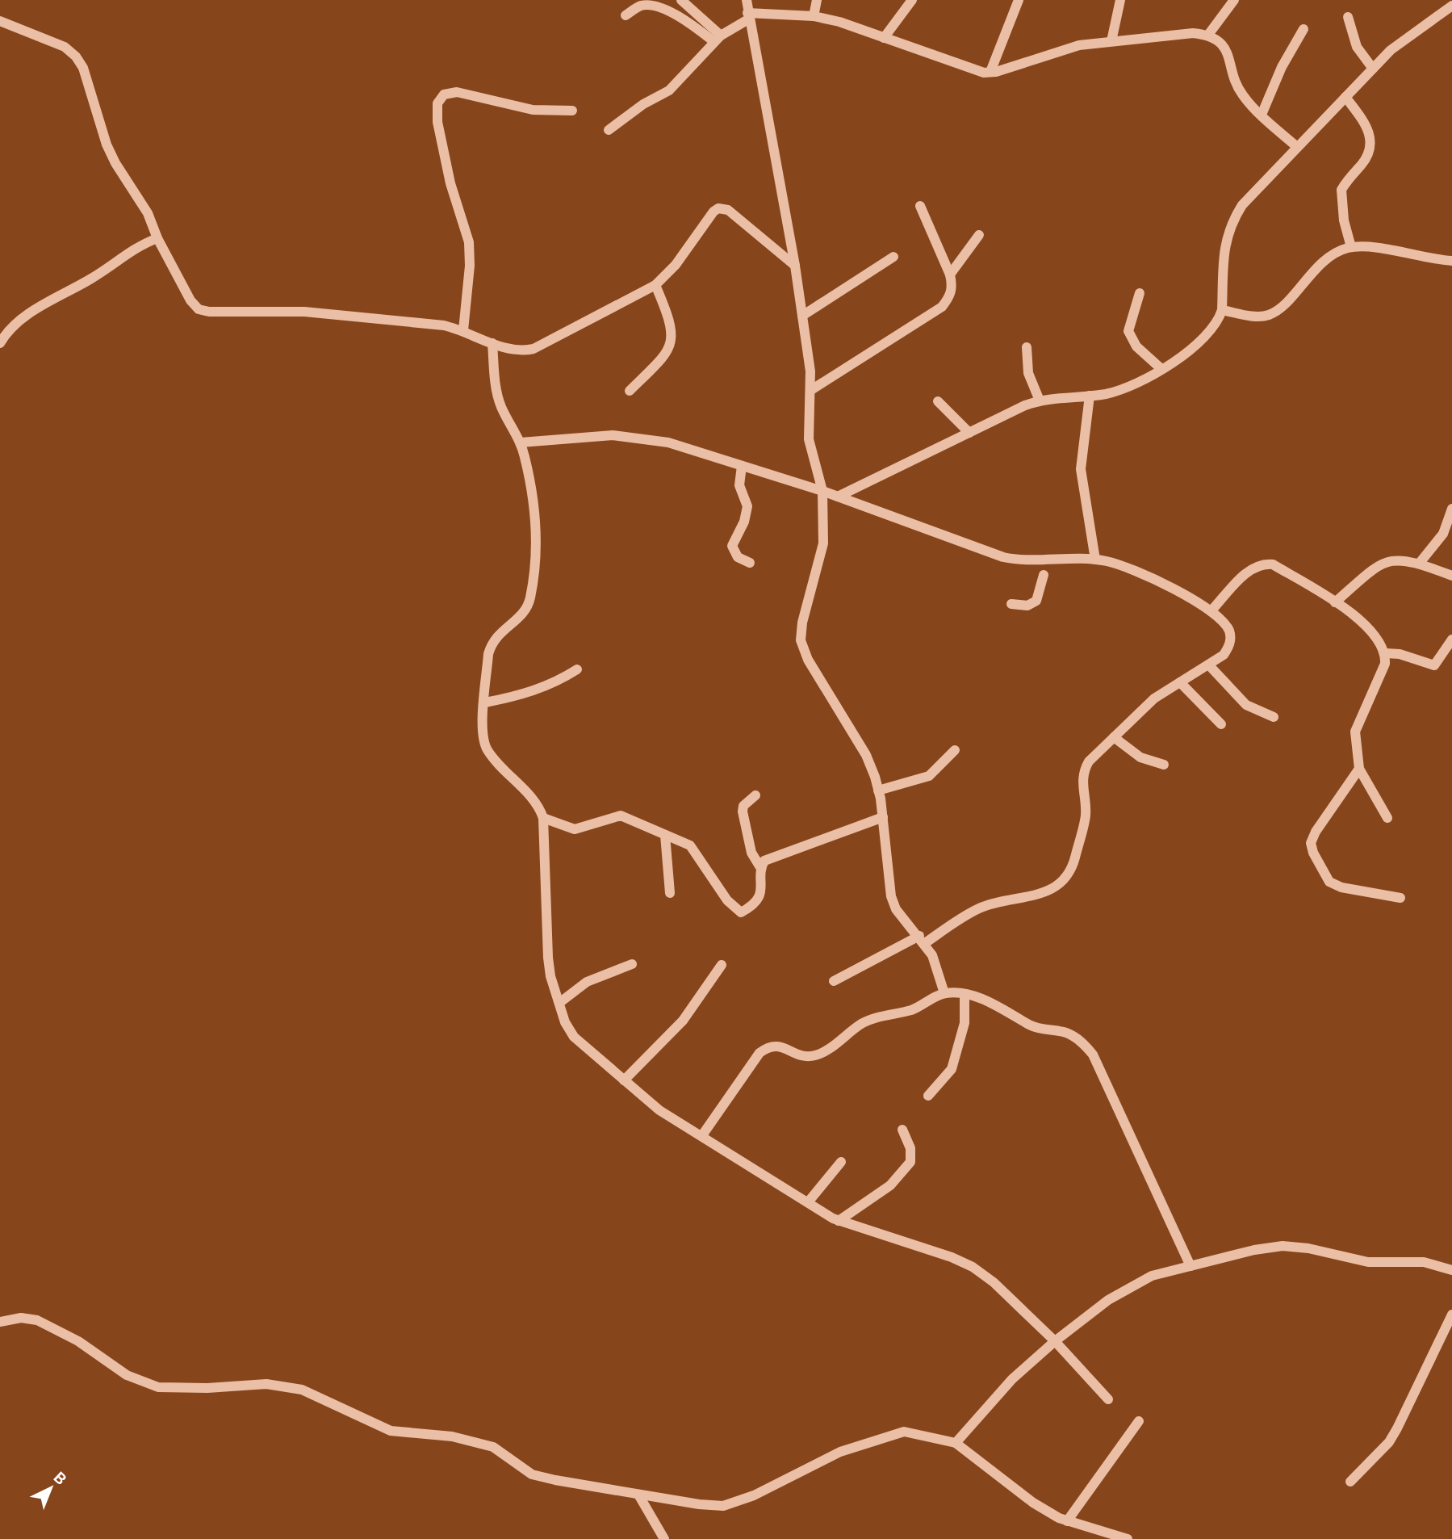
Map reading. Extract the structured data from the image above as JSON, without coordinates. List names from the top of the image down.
{
  "north": "top right"
}
